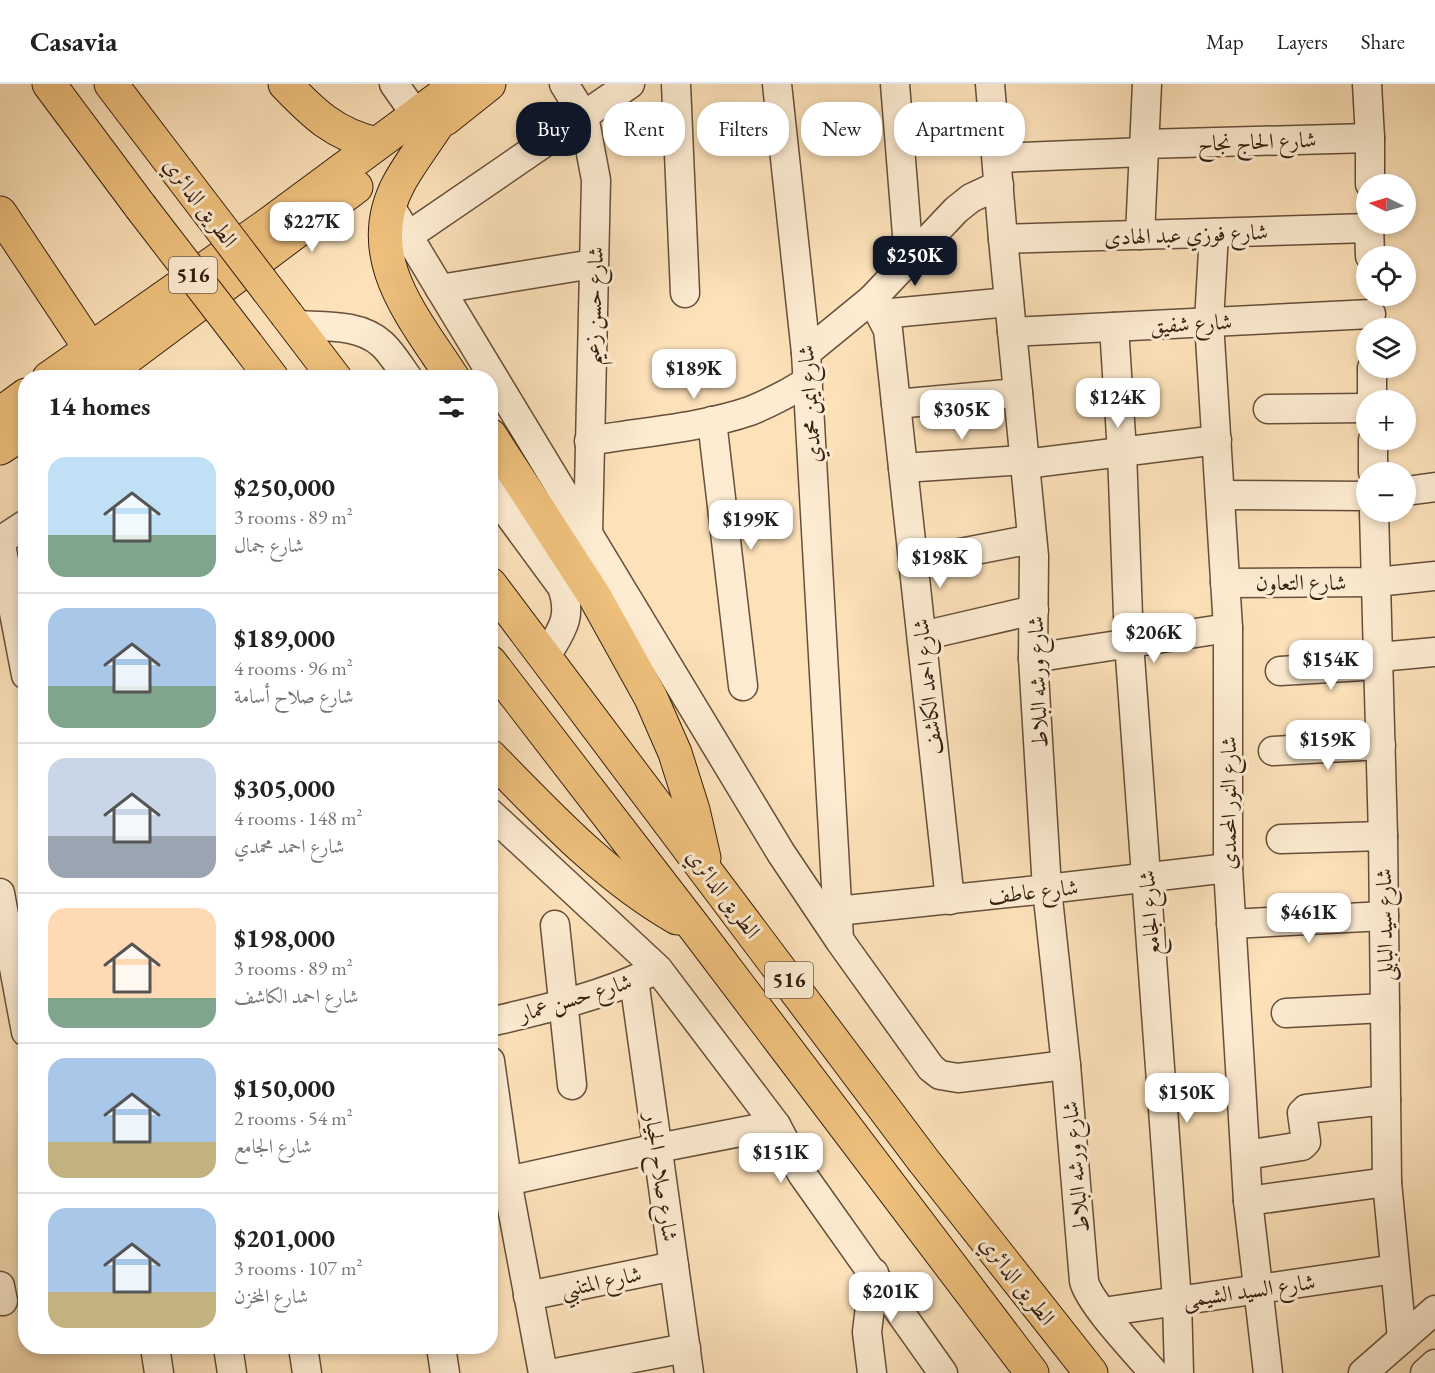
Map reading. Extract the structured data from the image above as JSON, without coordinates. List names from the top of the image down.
{
  "streets": {
    "main road": ["الطريق الدائري", "516"],
    "street": [
      "شارع الحاج نجاح",
      "شارع فوزي عبد الهادى",
      "شارع حسن زعيم",
      "شارع شفيق",
      "شارع ايمن محمدي",
      "شارع التعاون",
      "شارع ورشه البلاط",
      "شارع احمد الكاشف",
      "شارع النور المحمدى",
      "شارع عاطف",
      "شارع الجامع",
      "شارع سيد البابلى",
      "شارع حسن عمار",
      "شارع صلاح الجيار",
      "شارع المتنبي",
      "شارع السيد الشيمى"
    ]
  },
  "crossings": [
    ["شارع الحاج نجاح", "شارع ورشه البلاط"],
    ["شارع فوزي عبد الهادى", "شارع ورشه البلاط"],
    ["شارع فوزي عبد الهادى", "شارع النور المحمدى"],
    ["شارع شفيق", "شارع ورشه البلاط"],
    ["شارع شفيق", "شارع النور المحمدى"],
    ["شارع شفيق", "شارع الجامع"],
    ["شارع ايمن محمدي", "شارع عاطف"],
    ["شارع التعاون", "شارع النور المحمدى"],
    ["شارع التعاون", "شارع سيد البابلى"],
    ["شارع ورشه البلاط", "شارع عاطف"],
    ["شارع ورشه البلاط", "شارع السيد الشيمى"],
    ["شارع احمد الكاشف", "شارع عاطف"],
    ["شارع النور المحمدى", "شارع عاطف"],
    ["شارع النور المحمدى", "شارع السيد الشيمى"],
    ["شارع عاطف", "شارع الجامع"],
    ["شارع الجامع", "شارع السيد الشيمى"],
    ["شارع سيد البابلى", "شارع السيد الشيمى"],
    ["شارع حسن عمار", "شارع صلاح الجيار"],
    ["شارع صلاح الجيار", "شارع المتنبي"]
  ],
  "north": "left",
  "page": {
    "header": "Casavia",
    "nav": ["Map", "Layers", "Share"],
    "chip": [
      "Buy",
      "Rent",
      "Filters",
      "New",
      "Apartment"
    ],
    "map_buttons": ["+", "−"],
    "price": [
      "$227K",
      "$250K",
      "$189K",
      "$124K",
      "$305K",
      "$199K",
      "$198K",
      "$206K",
      "$154K",
      "$159K",
      "$461K",
      "$150K",
      "$151K",
      "$201K"
    ],
    "heading": "14 homes",
    "list": [
      {
        "name": "$250,000",
        "note": "3 rooms · 89 m² · شارع جمال"
      },
      {
        "name": "$189,000",
        "note": "4 rooms · 96 m² · شارع صلاح أسامة"
      },
      {
        "name": "$305,000",
        "note": "4 rooms · 148 m² · شارع احمد محمدي"
      },
      {
        "name": "$198,000",
        "note": "3 rooms · 89 m² · شارع احمد الكاشف"
      },
      {
        "name": "$150,000",
        "note": "2 rooms · 54 m² · شارع الجامع"
      },
      {
        "name": "$201,000",
        "note": "3 rooms · 107 m² · شارع المخزن"
      }
    ]
  }
}
